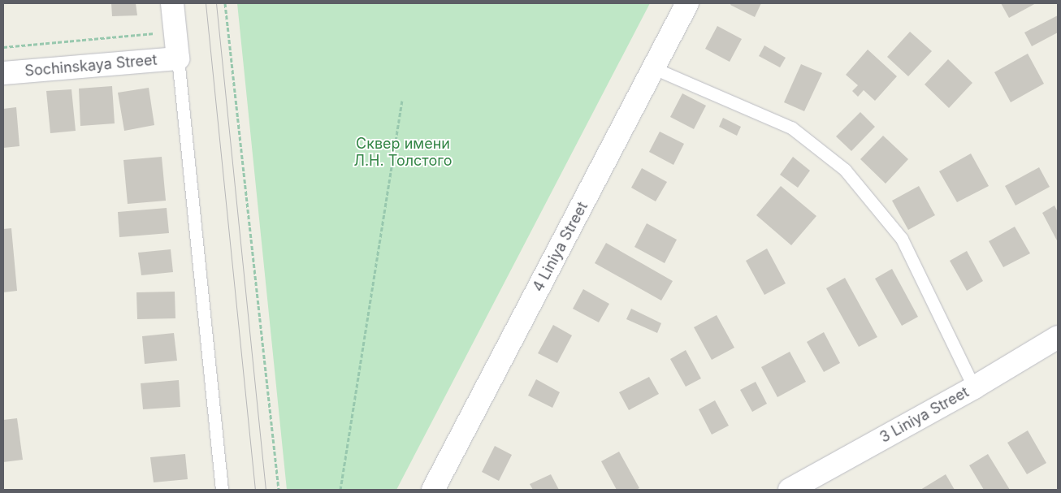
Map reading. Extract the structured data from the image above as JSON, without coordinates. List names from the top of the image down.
{
  "streets": {
    "street": ["Sochinskaya Street", "4 Liniya Street", "3 Liniya Street"]
  },
  "parks": ["Сквер имени Л.Н. Толстого"]
}
